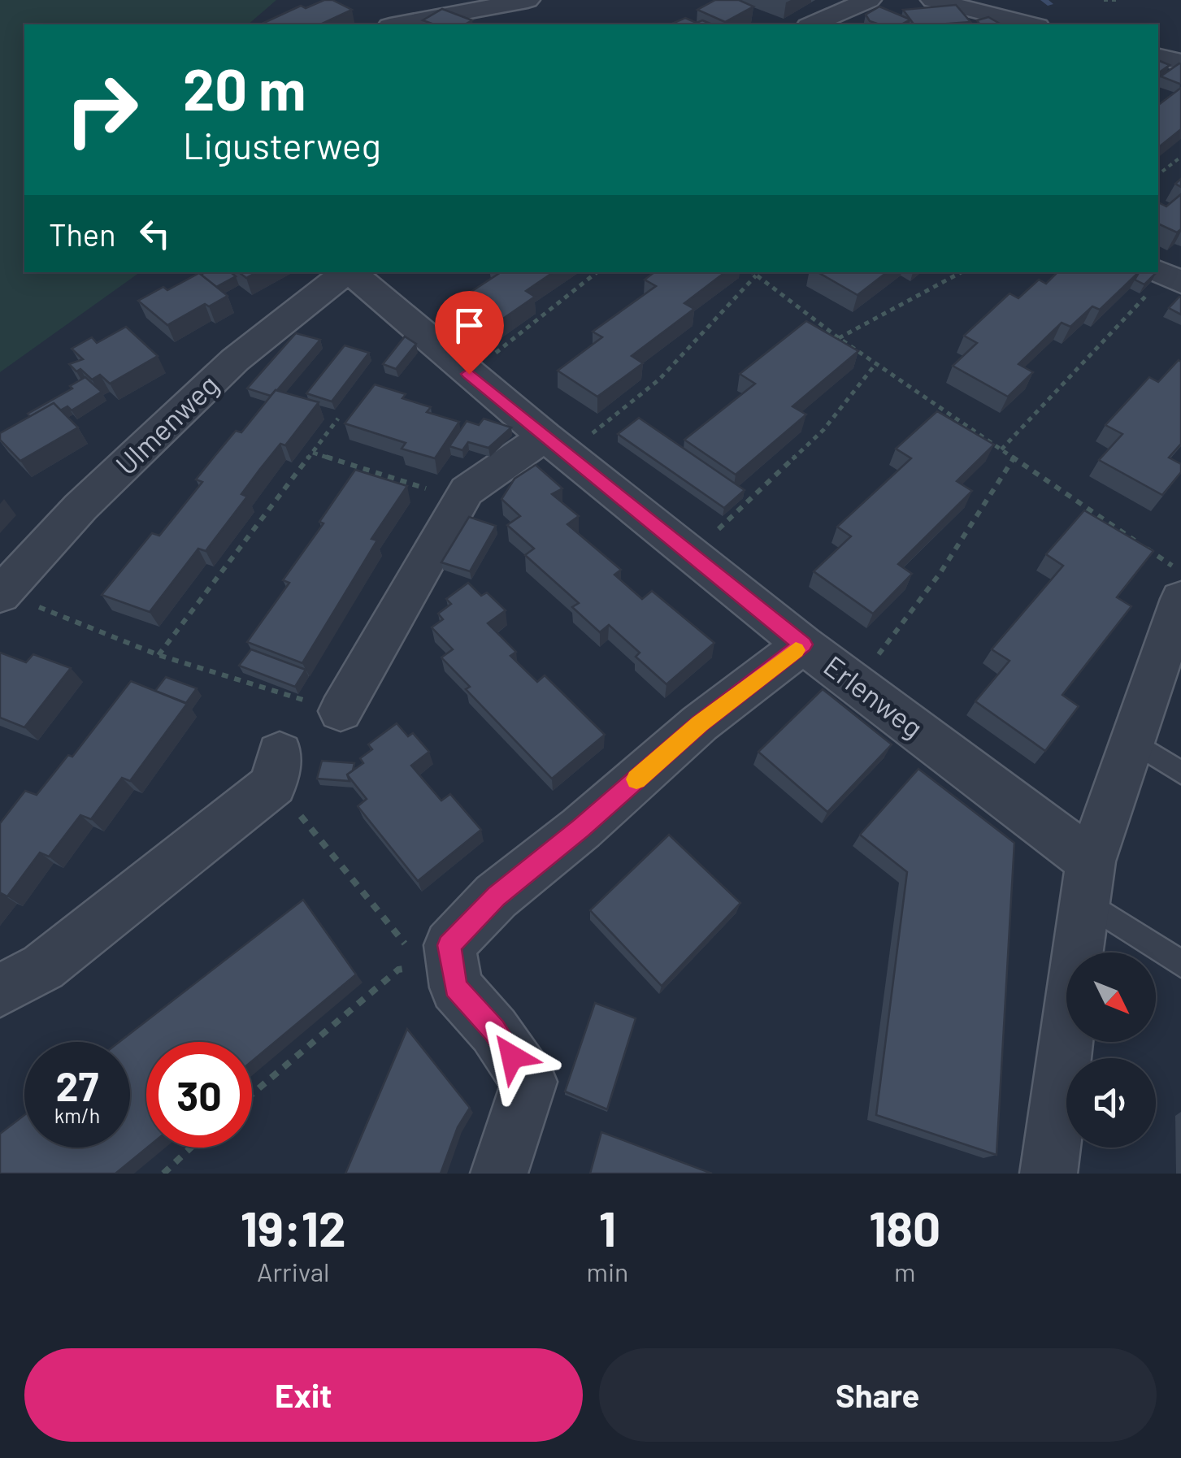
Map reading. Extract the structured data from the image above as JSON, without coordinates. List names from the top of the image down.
{
  "streets": {
    "street": ["Ulmenweg", "Erlenweg"]
  },
  "north": "bottom right",
  "page": {
    "turn": ["20 m", "Ligusterweg"],
    "then": "Then",
    "speed": "27 km/h",
    "limit": "30",
    "eta": [
      "19:12",
      "Arrival",
      "1",
      "min",
      "180",
      "m"
    ],
    "buttons": ["Exit", "Share"]
  }
}
